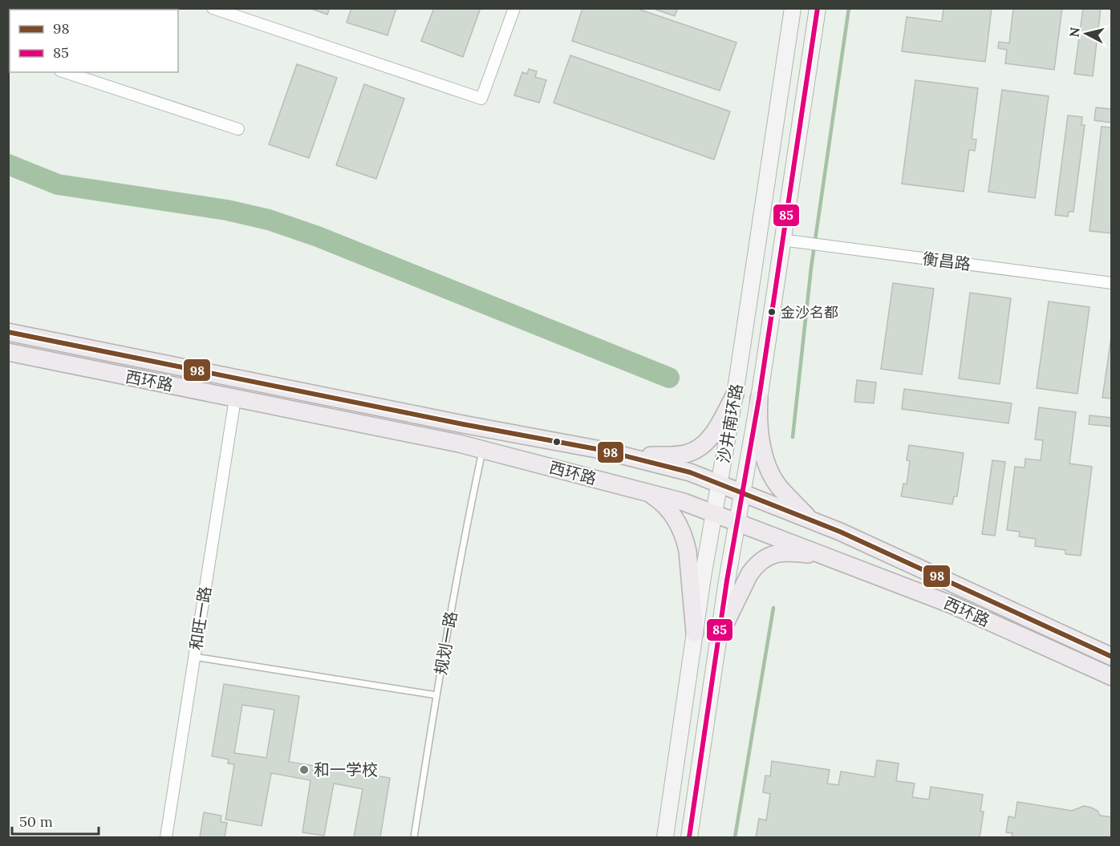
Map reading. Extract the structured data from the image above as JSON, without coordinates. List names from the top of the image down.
{
  "streets": {
    "main road": ["西环路", "沙井南环路"],
    "street": ["衡昌路", "和旺一路"],
    "lane": ["规划一路"]
  },
  "crossings": [
    ["衡昌路", "沙井南环路"],
    ["西环路", "沙井南环路"],
    ["西环路", "和旺一路"],
    ["西环路", "规划一路"]
  ],
  "places": ["金沙名都", "和一学校"],
  "lines": ["transit line 85", "transit line 98"],
  "legend": ["98", "85"],
  "scale_bar": "50 m",
  "north": "left"
}
